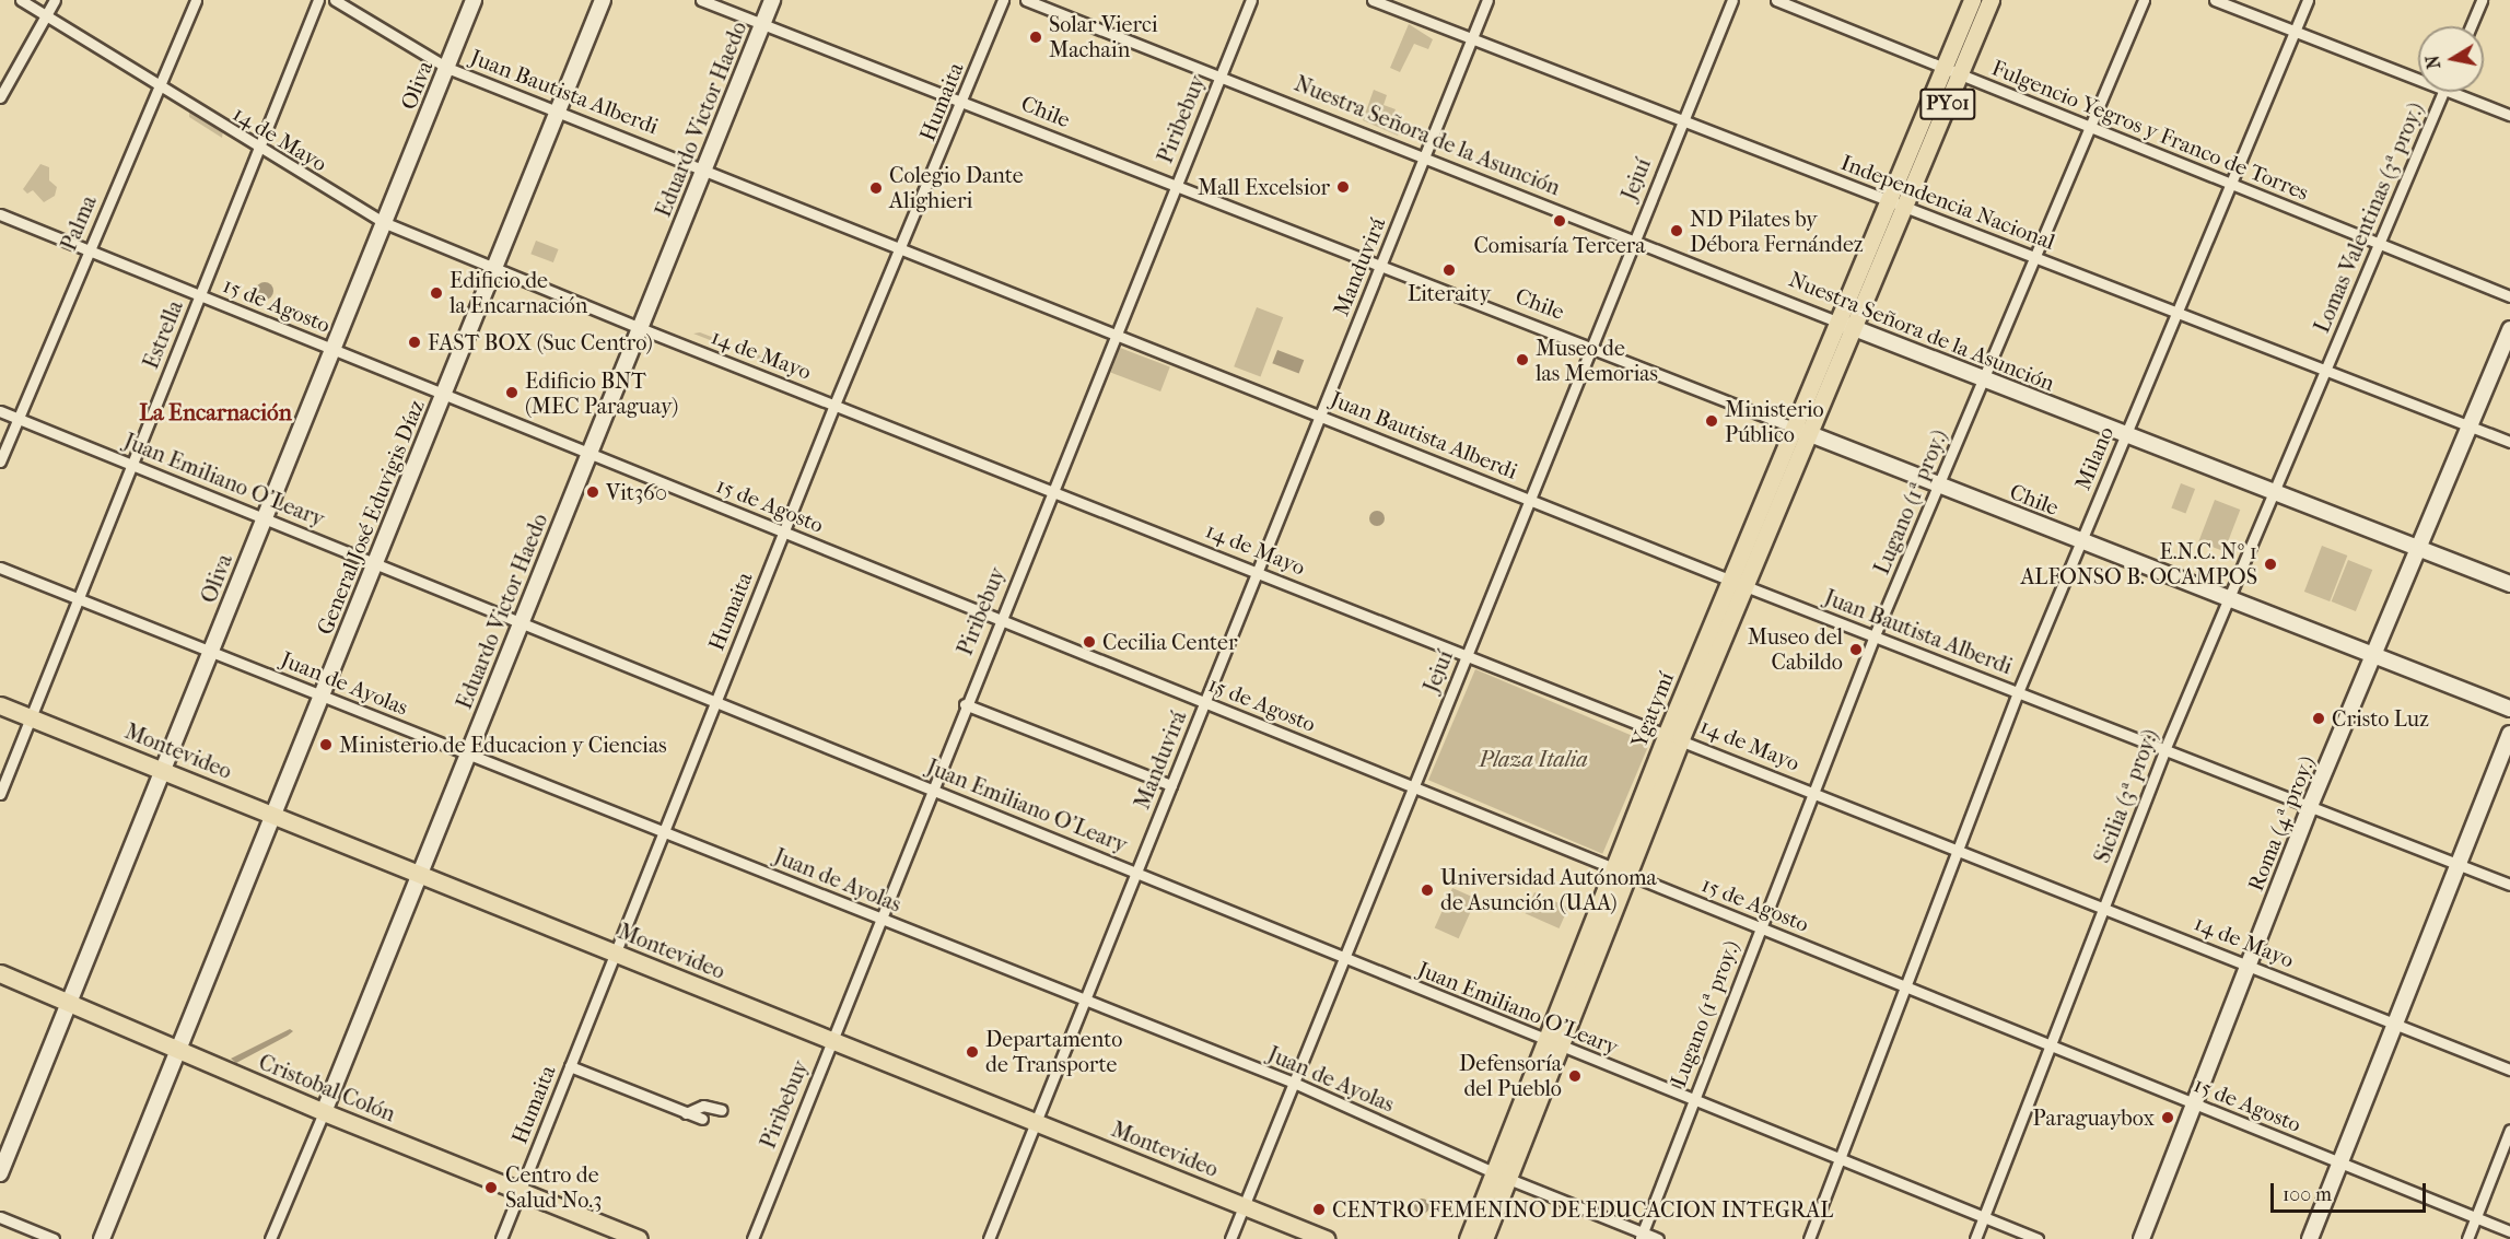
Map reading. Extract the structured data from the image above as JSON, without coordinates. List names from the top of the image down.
{
  "streets": {
    "main road": [
      "PY01",
      "Ygatymí",
      "Montevideo",
      "Cristobal Colón"
    ],
    "street": [
      "Oliva",
      "Juan Bautista Alberdi",
      "Humaita",
      "Chile",
      "Eduardo Victor Haedo",
      "Piribebuy",
      "Fulgencio Yegros y Franco de Torres",
      "Nuestra Señora de la Asunción",
      "14 de Mayo",
      "Jejuí",
      "Independencia Nacional",
      "Lomas Valentinas (3ª proy.)",
      "Palma",
      "Manduvirá",
      "15 de Agosto",
      "Estrella",
      "Milano",
      "Juan Emiliano O'Leary",
      "Lugano (1ª proy.)",
      "General José Eduvigis Díaz",
      "Juan de Ayolas",
      "Sicilia (3ª proy.)",
      "Roma (4ª proy.)"
    ]
  },
  "crossings": [
    ["Oliva", "Juan Bautista Alberdi"],
    ["Oliva", "14 de Mayo"],
    ["Oliva", "15 de Agosto"],
    ["Oliva", "Juan Emiliano O'Leary"],
    ["Oliva", "Juan de Ayolas"],
    ["Oliva", "Montevideo"],
    ["Oliva", "Cristobal Colón"],
    ["Juan Bautista Alberdi", "Humaita"],
    ["Juan Bautista Alberdi", "Eduardo Victor Haedo"],
    ["Juan Bautista Alberdi", "Piribebuy"],
    ["Juan Bautista Alberdi", "Jejuí"],
    ["Juan Bautista Alberdi", "Manduvirá"],
    ["Juan Bautista Alberdi", "Milano"],
    ["Juan Bautista Alberdi", "Lugano (1ª proy.)"],
    ["Juan Bautista Alberdi", "General José Eduvigis Díaz"],
    ["Juan Bautista Alberdi", "Ygatymí"],
    ["Juan Bautista Alberdi", "Sicilia (3ª proy.)"],
    ["Juan Bautista Alberdi", "Roma (4ª proy.)"],
    ["Humaita", "Chile"],
    ["Humaita", "14 de Mayo"],
    ["Humaita", "15 de Agosto"],
    ["Humaita", "Juan Emiliano O'Leary"],
    ["Humaita", "Juan de Ayolas"],
    ["Humaita", "Montevideo"],
    ["Humaita", "Cristobal Colón"],
    ["PY01", "Fulgencio Yegros y Franco de Torres"],
    ["PY01", "Independencia Nacional"],
    ["PY01", "Ygatymí"],
    ["Chile", "Eduardo Victor Haedo"],
    ["Chile", "Piribebuy"],
    ["Chile", "Jejuí"],
    ["Chile", "Manduvirá"],
    ["Chile", "Milano"],
    ["Chile", "Lugano (1ª proy.)"],
    ["Chile", "Ygatymí"],
    ["Chile", "Sicilia (3ª proy.)"],
    ["Chile", "Roma (4ª proy.)"],
    ["Eduardo Victor Haedo", "14 de Mayo"],
    ["Eduardo Victor Haedo", "15 de Agosto"],
    ["Eduardo Victor Haedo", "Juan Emiliano O'Leary"],
    ["Eduardo Victor Haedo", "Juan de Ayolas"],
    ["Eduardo Victor Haedo", "Montevideo"],
    ["Eduardo Victor Haedo", "Cristobal Colón"],
    ["Piribebuy", "Nuestra Señora de la Asunción"],
    ["Piribebuy", "14 de Mayo"],
    ["Piribebuy", "15 de Agosto"],
    ["Piribebuy", "Juan Emiliano O'Leary"],
    ["Piribebuy", "Juan de Ayolas"],
    ["Piribebuy", "Montevideo"],
    ["Fulgencio Yegros y Franco de Torres", "Lomas Valentinas (3ª proy.)"],
    ["Fulgencio Yegros y Franco de Torres", "Milano"],
    ["Fulgencio Yegros y Franco de Torres", "Lugano (1ª proy.)"],
    ["Nuestra Señora de la Asunción", "Jejuí"],
    ["Nuestra Señora de la Asunción", "Manduvirá"],
    ["Nuestra Señora de la Asunción", "Milano"],
    ["Nuestra Señora de la Asunción", "Lugano (1ª proy.)"],
    ["Nuestra Señora de la Asunción", "Ygatymí"],
    ["Nuestra Señora de la Asunción", "Sicilia (3ª proy.)"],
    ["Nuestra Señora de la Asunción", "Roma (4ª proy.)"],
    ["14 de Mayo", "Jejuí"],
    ["14 de Mayo", "Palma"],
    ["14 de Mayo", "Manduvirá"],
    ["14 de Mayo", "Estrella"],
    ["14 de Mayo", "Milano"],
    ["14 de Mayo", "Lugano (1ª proy.)"],
    ["14 de Mayo", "General José Eduvigis Díaz"],
    ["14 de Mayo", "Ygatymí"],
    ["14 de Mayo", "Sicilia (3ª proy.)"],
    ["14 de Mayo", "Roma (4ª proy.)"],
    ["Jejuí", "Independencia Nacional"],
    ["Jejuí", "15 de Agosto"],
    ["Jejuí", "Juan Emiliano O'Leary"],
    ["Jejuí", "Juan de Ayolas"],
    ["Jejuí", "Montevideo"],
    ["Independencia Nacional", "Lomas Valentinas (3ª proy.)"],
    ["Independencia Nacional", "Manduvirá"],
    ["Independencia Nacional", "Milano"],
    ["Independencia Nacional", "Lugano (1ª proy.)"],
    ["Independencia Nacional", "Ygatymí"],
    ["Independencia Nacional", "Sicilia (3ª proy.)"],
    ["Independencia Nacional", "Roma (4ª proy.)"],
    ["Lomas Valentinas (3ª proy.)", "Sicilia (3ª proy.)"],
    ["Palma", "15 de Agosto"],
    ["Palma", "Juan Emiliano O'Leary"],
    ["Manduvirá", "15 de Agosto"],
    ["Manduvirá", "Juan Emiliano O'Leary"],
    ["Manduvirá", "Juan de Ayolas"],
    ["Manduvirá", "Montevideo"],
    ["15 de Agosto", "Estrella"],
    ["15 de Agosto", "Milano"],
    ["15 de Agosto", "Lugano (1ª proy.)"],
    ["15 de Agosto", "General José Eduvigis Díaz"],
    ["15 de Agosto", "Ygatymí"],
    ["15 de Agosto", "Sicilia (3ª proy.)"],
    ["15 de Agosto", "Roma (4ª proy.)"],
    ["Estrella", "Juan Emiliano O'Leary"],
    ["Estrella", "Juan de Ayolas"],
    ["Estrella", "Montevideo"],
    ["Milano", "Juan Emiliano O'Leary"],
    ["Juan Emiliano O'Leary", "Lugano (1ª proy.)"],
    ["Juan Emiliano O'Leary", "General José Eduvigis Díaz"],
    ["Juan Emiliano O'Leary", "Ygatymí"],
    ["Juan Emiliano O'Leary", "Sicilia (3ª proy.)"],
    ["Lugano (1ª proy.)", "Juan de Ayolas"],
    ["General José Eduvigis Díaz", "Juan de Ayolas"],
    ["General José Eduvigis Díaz", "Montevideo"],
    ["General José Eduvigis Díaz", "Cristobal Colón"],
    ["Juan de Ayolas", "Ygatymí"]
  ],
  "districts": ["La Encarnación"],
  "parks": ["Plaza Italia"],
  "places": [
    "Solar Vierci Machain",
    "Mall Excelsior",
    "Colegio Dante Alighieri",
    "Comisaría Tercera",
    "ND Pilates by Débora Fernández",
    "Literaity",
    "Edificio de la Encarnación",
    "FAST BOX (Suc Centro)",
    "Museo de las Memorias",
    "Edificio BNT (MEC Paraguay)",
    "Ministerio Público",
    "Vit360",
    "E.N.C. Nº 1 ALFONSO B. OCAMPOS",
    "Cecilia Center",
    "Museo del Cabildo",
    "Cristo Luz",
    "Ministerio de Educacion y Ciencias",
    "Universidad Autónoma de Asunción (UAA)",
    "Departamento de Transporte",
    "Defensoría del Pueblo",
    "Paraguaybox",
    "Centro de Salud No.3",
    "CENTRO FEMENINO DE EDUCACION INTEGRAL"
  ],
  "scale_bar": "100 m",
  "north": "left"
}
